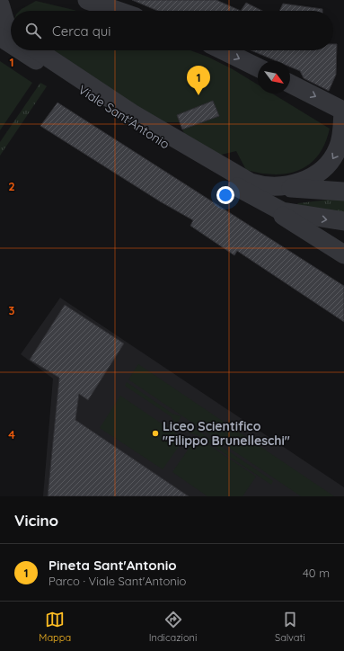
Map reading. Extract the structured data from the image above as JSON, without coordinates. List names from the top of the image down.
{
  "streets": {
    "street": ["Viale Sant'Antonio"]
  },
  "places": ["Liceo Scientifico \"Filippo Brunelleschi\""],
  "north": "bottom right",
  "page": {
    "search": "Cerca qui",
    "pins": "1",
    "heading": "Vicino",
    "list": [
      {
        "mark": "1",
        "name": "Pineta Sant'Antonio",
        "note": "Parco · Viale Sant'Antonio",
        "value": "40 m"
      }
    ],
    "nav": ["Mappa", "Indicazioni", "Salvati"]
  },
  "grid": {
    "rows": [
      "1",
      "2",
      "3",
      "4"
    ]
  }
}
